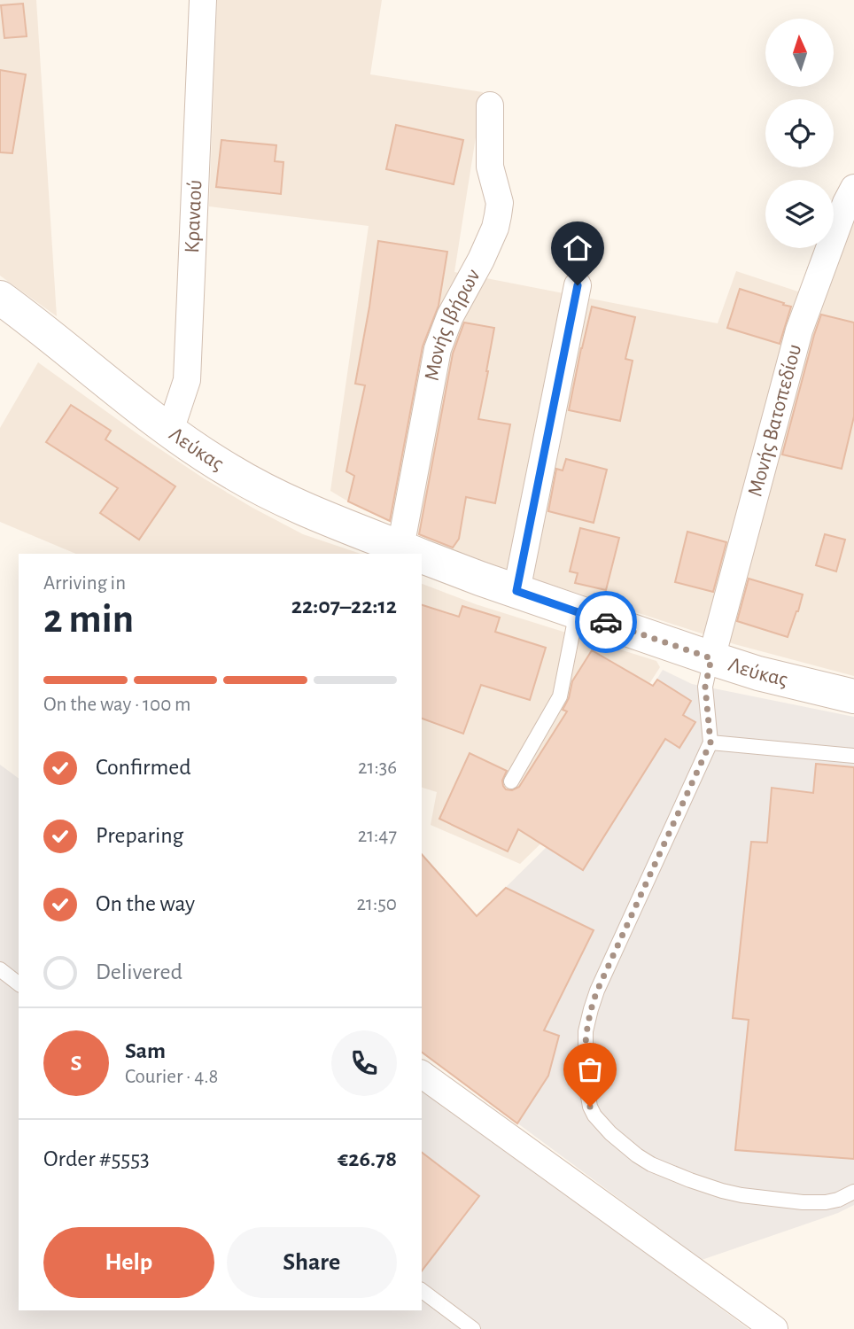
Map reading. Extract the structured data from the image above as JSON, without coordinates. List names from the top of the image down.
{
  "streets": {
    "street": [
      "Κραναού",
      "Μονής Ιβήρων",
      "Μονής Βατοπεδίου",
      "Λεύκας"
    ]
  },
  "crossings": [
    ["Κραναού", "Λεύκας"],
    ["Μονής Βατοπεδίου", "Λεύκας"]
  ],
  "north": "top",
  "page": {
    "heading": ["2 min", "Arriving in", "22:07–22:12"],
    "panel": [
      "Sam",
      "Courier · 4.8",
      "Order #5553",
      "€26.78"
    ],
    "bar": "On the way · 100 m",
    "list": [
      ["Confirmed", "21:36"],
      ["Preparing", "21:47"],
      ["On the way", "21:50"],
      "Delivered"
    ],
    "round": "S",
    "buttons": ["Help", "Share"]
  }
}
